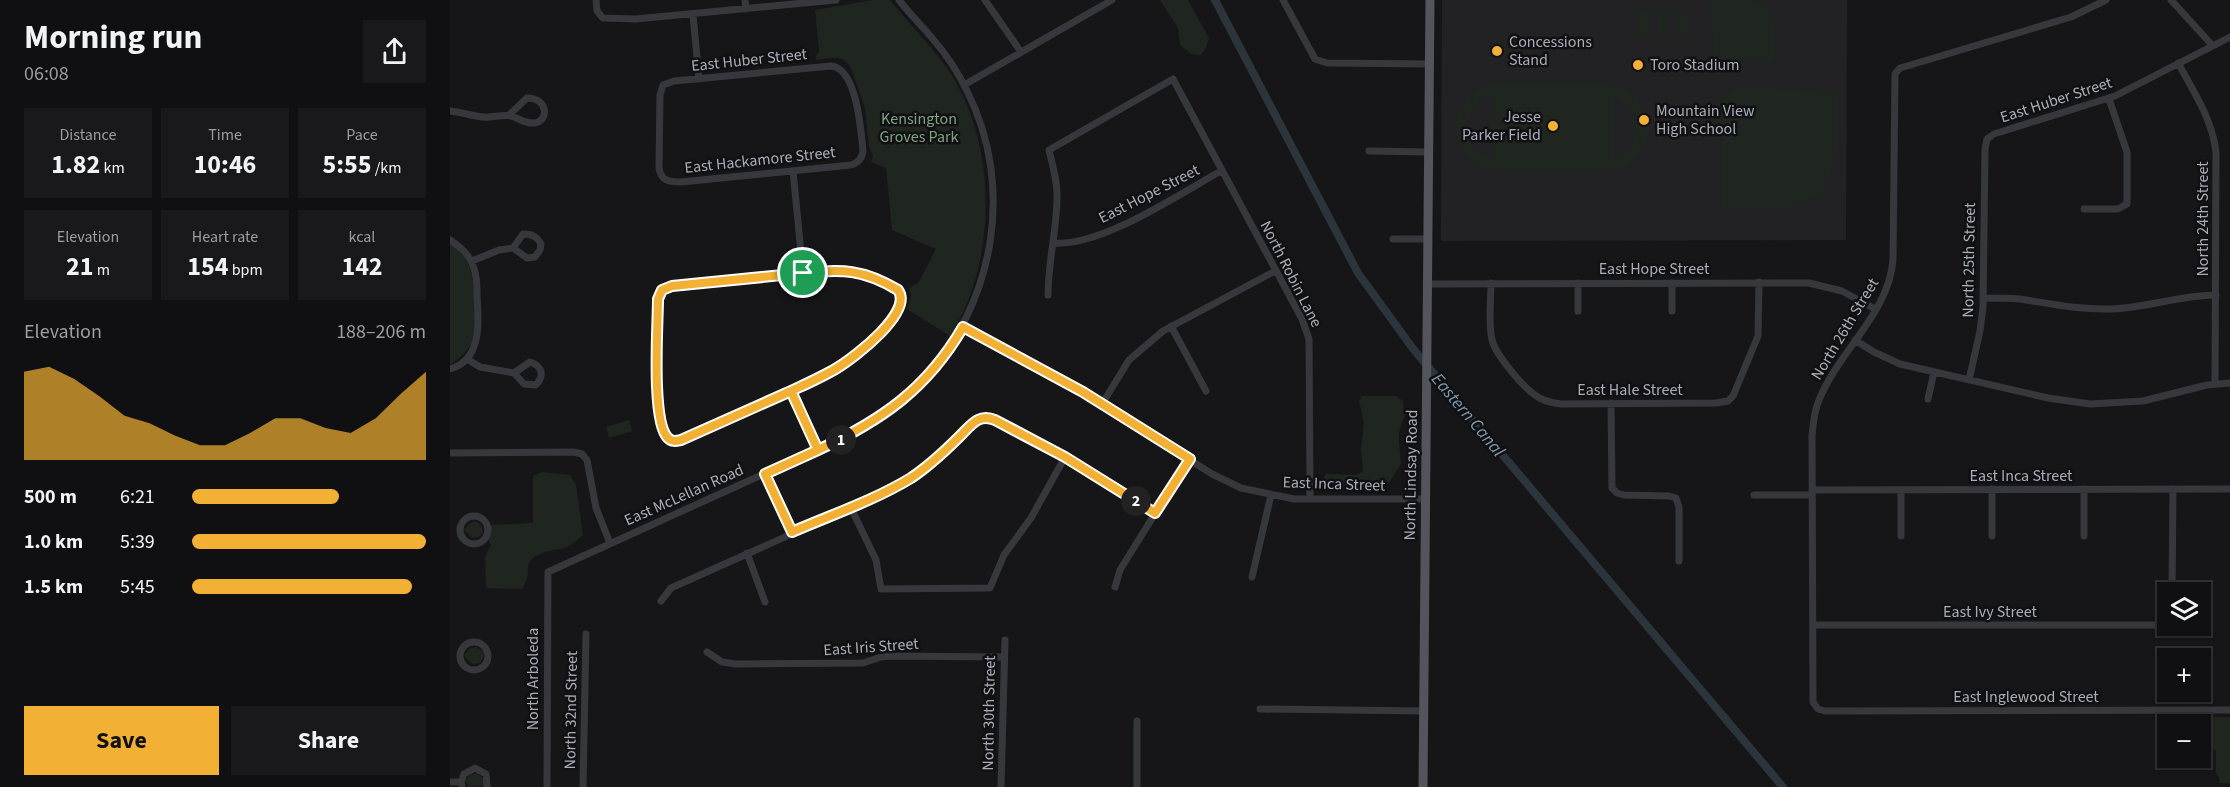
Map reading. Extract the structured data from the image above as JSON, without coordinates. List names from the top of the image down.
{
  "streets": {
    "main road": ["North Lindsay Road"],
    "street": [
      "East Huber Street",
      "East Hackamore Street",
      "East Hope Street",
      "North 24th Street",
      "North 25th Street",
      "North Robin Lane",
      "North 26th Street",
      "East Hale Street",
      "East Inca Street",
      "East McLellan Road",
      "East Ivy Street",
      "East Iris Street",
      "North Arboleda",
      "East Inglewood Street",
      "North 32nd Street",
      "North 30th Street"
    ]
  },
  "crossings": [
    ["East Huber Street", "East Hackamore Street"],
    ["East Huber Street", "North 24th Street"],
    ["East Huber Street", "North 25th Street"],
    ["East Hope Street", "North Robin Lane"],
    ["East Hope Street", "North 26th Street"],
    ["East Hope Street", "East Hale Street"],
    ["East Hope Street", "North Lindsay Road"],
    ["North Robin Lane", "East Inca Street"],
    ["North 26th Street", "East Inca Street"],
    ["North 26th Street", "East Ivy Street"],
    ["North 26th Street", "East Inglewood Street"],
    ["North Lindsay Road", "East Inca Street"],
    ["East Inca Street", "East McLellan Road"],
    ["East McLellan Road", "North Arboleda"],
    ["East Iris Street", "North 30th Street"]
  ],
  "water": ["Eastern Canal"],
  "parks": ["Kensington Groves Park"],
  "places": [
    "Concessions Stand",
    "Toro Stadium",
    "Mountain View High School",
    "Jesse Parker Field"
  ],
  "page": {
    "heading": ["Morning run", "06:08"],
    "stats": [
      ["Distance", "1.82 km"],
      ["Time", "10:46"],
      ["Pace", "5:55 /km"],
      ["Elevation", "21 m"],
      ["Heart rate", "154 bpm"],
      ["kcal", "142"]
    ],
    "chart": ["Elevation", "188–206 m"],
    "pins": ["1", "2"],
    "list": [
      {
        "name": "500 m",
        "note": "6:21"
      },
      {
        "name": "1.0 km",
        "note": "5:39"
      },
      {
        "name": "1.5 km",
        "note": "5:45"
      }
    ],
    "map_buttons": ["+", "−"],
    "buttons": ["Save", "Share"]
  }
}
